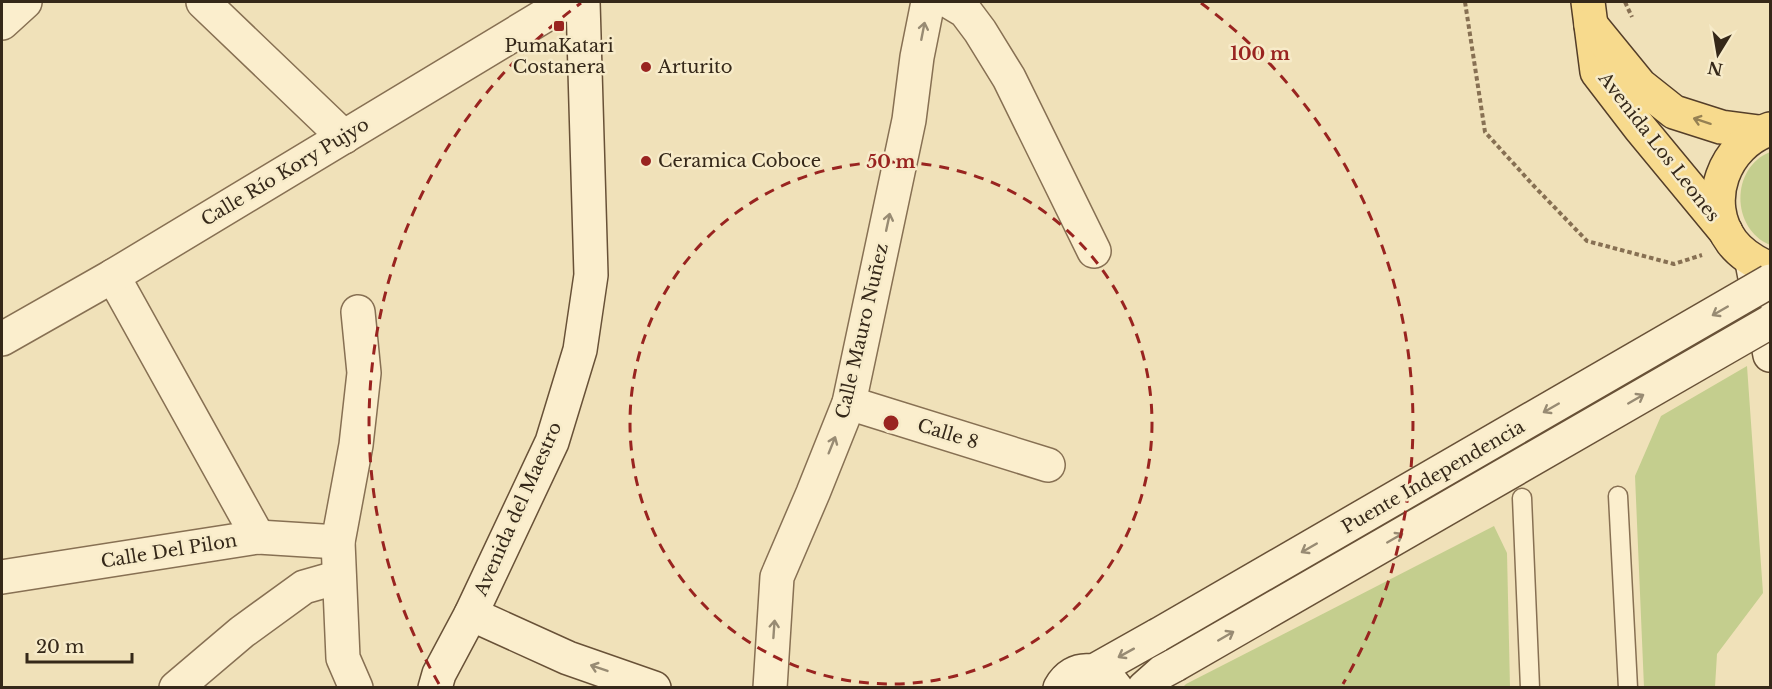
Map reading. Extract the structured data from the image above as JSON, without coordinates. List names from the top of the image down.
{
  "streets": {
    "main road": ["Avenida Los Leones"],
    "street": [
      "Calle Río Kory Pujyo",
      "Calle Mauro Nuñez",
      "Calle 8",
      "Puente Independencia",
      "Avenida del Maestro",
      "Calle Del Pilon"
    ]
  },
  "crossings": [
    ["Avenida Los Leones", "Puente Independencia"],
    ["Calle Mauro Nuñez", "Calle 8"]
  ],
  "one_way": ["Avenida Los Leones", "Calle Mauro Nuñez"],
  "places": {
    "transit": ["PumaKatari Costanera"],
    "other": ["Arturito", "Ceramica Coboce"]
  },
  "scale_bar": "20 m",
  "north": "bottom",
  "rings": ["100 m", "50 m"]
}
